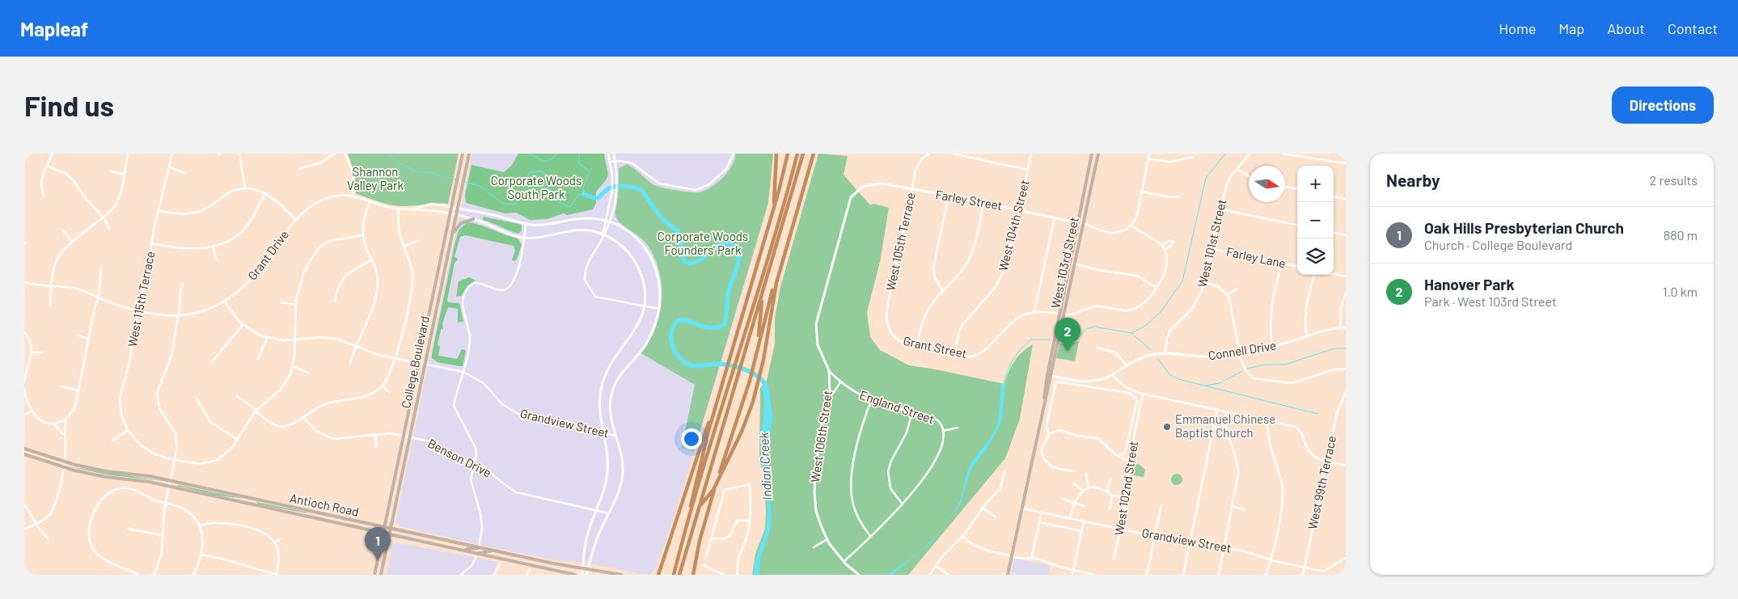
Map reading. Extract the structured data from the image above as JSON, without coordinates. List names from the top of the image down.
{
  "streets": {
    "main road": ["West 103rd Street", "College Boulevard", "Antioch Road"],
    "street": [
      "Farley Street",
      "West 104th Street",
      "West 105th Terrace",
      "West 101st Street",
      "Grant Drive",
      "Farley Lane",
      "West 115th Terrace",
      "Grant Street",
      "Connell Drive",
      "England Street",
      "Grandview Street",
      "West 106th Street",
      "Benson Drive",
      "West 99th Terrace",
      "West 102nd Street"
    ]
  },
  "crossings": [
    ["Farley Street", "West 104th Street"],
    ["Farley Street", "West 105th Terrace"],
    ["Farley Street", "West 103rd Street"],
    ["Farley Street", "West 106th Street"],
    ["West 104th Street", "Grant Street"],
    ["West 105th Terrace", "Grant Street"],
    ["West 101st Street", "Farley Lane"],
    ["West 101st Street", "Connell Drive"],
    ["Grant Drive", "West 115th Terrace"],
    ["Grant Drive", "College Boulevard"],
    ["Grant Drive", "Grandview Street"],
    ["West 103rd Street", "Grant Street"],
    ["West 103rd Street", "Connell Drive"],
    ["West 103rd Street", "Grandview Street"],
    ["College Boulevard", "Grandview Street"],
    ["College Boulevard", "Benson Drive"],
    ["College Boulevard", "Antioch Road"],
    ["England Street", "West 106th Street"],
    ["Grandview Street", "West 99th Terrace"],
    ["Grandview Street", "West 102nd Street"]
  ],
  "water": ["Indian Creek"],
  "parks": ["Shannon Valley Park", "Corporate Woods South Park", "Corporate Woods Founders' Park"],
  "places": ["Emmanuel Chinese Baptist Church"],
  "north": "right",
  "page": {
    "header": "Mapleaf",
    "nav": [
      "Home",
      "Map",
      "About",
      "Contact"
    ],
    "buttons": "Directions",
    "title": "Find us",
    "heading": ["Nearby", "2 results"],
    "map_buttons": ["+", "−"],
    "list": [
      {
        "mark": "1",
        "name": "Oak Hills Presbyterian Church",
        "note": "Church · College Boulevard",
        "value": "880 m"
      },
      {
        "mark": "2",
        "name": "Hanover Park",
        "note": "Park · West 103rd Street",
        "value": "1.0 km"
      }
    ],
    "pins": ["2", "1"]
  }
}
